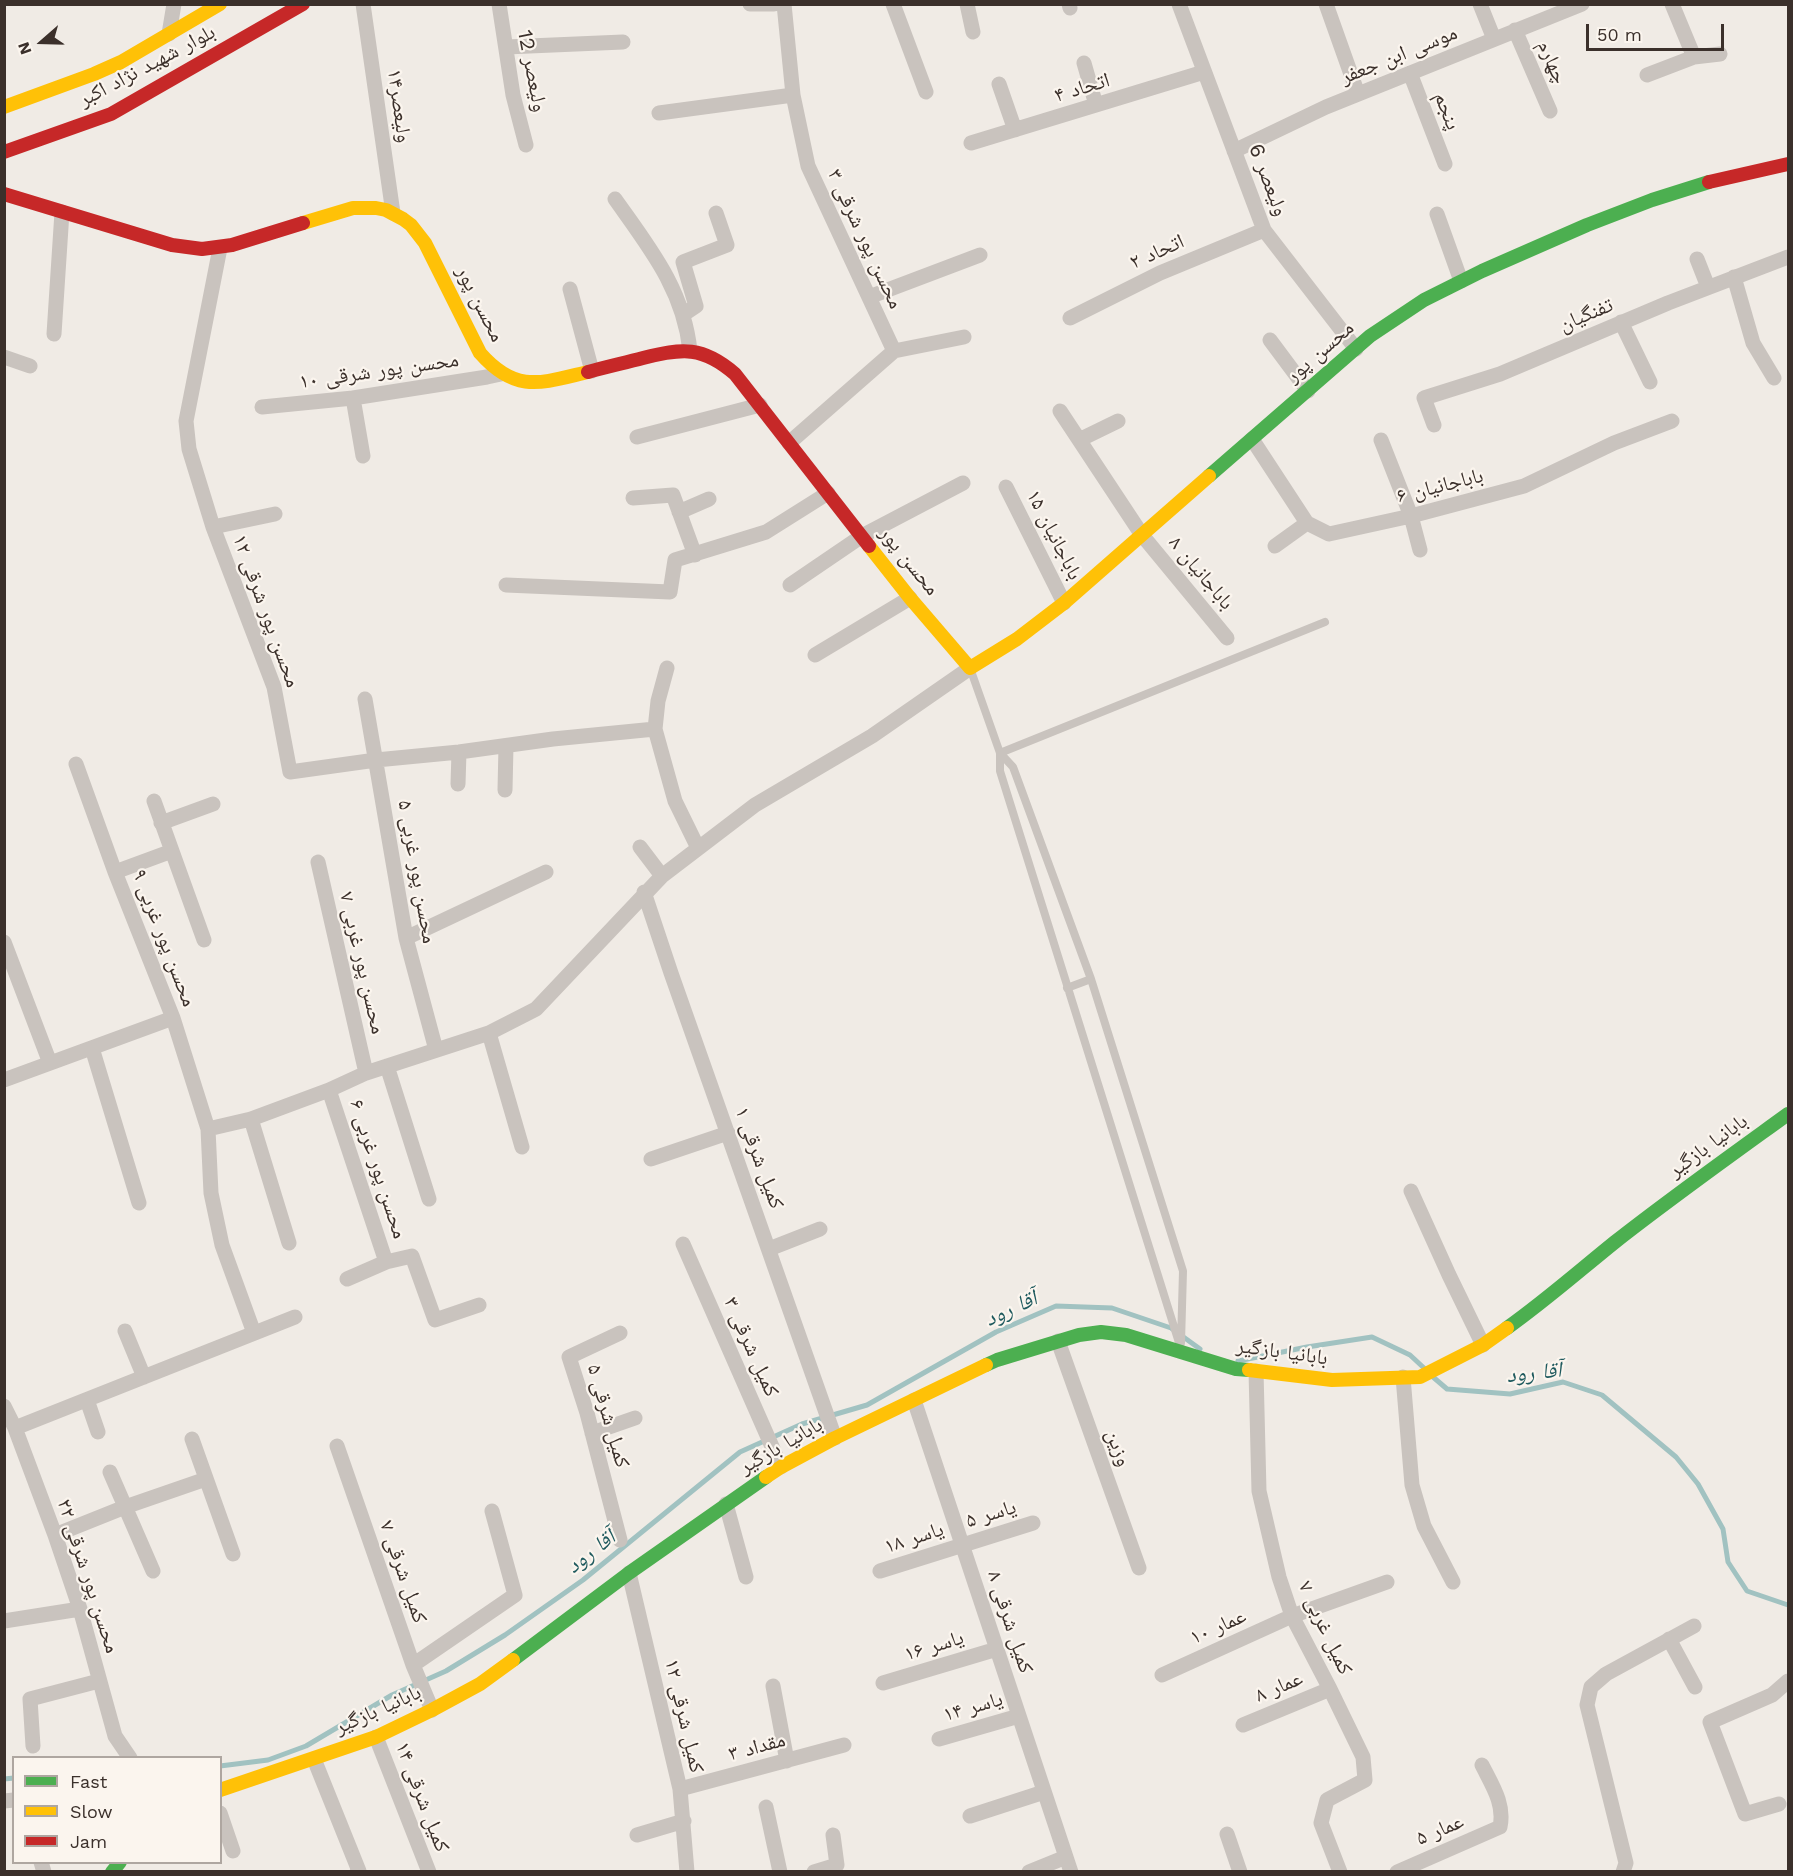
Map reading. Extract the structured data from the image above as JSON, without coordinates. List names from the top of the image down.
{
  "streets": {
    "main road": ["بلوار شهید نژاد اکبر", "محسن پور", "بابانیا بازگیر"],
    "street": [
      "موسی ابن جعفر",
      "چهارم",
      "ولیعصر 12",
      "اتحاد ۴",
      "ولیعصر۱۴",
      "پنجم",
      "ولیعصر 6",
      "محسن پور شرقی ۳",
      "اتحاد ۲",
      "تفنگیان",
      "محسن پور شرقی ۱۰",
      "باباجانیان ۶",
      "باباجانیان ۱۵",
      "باباجانیان ۸",
      "محسن پور شرقی ۱۲",
      "محسن پور غربی ۵",
      "محسن پور غربی ۹",
      "محسن پور غربی ۷",
      "کمیل شرقی ۱",
      "محسن پور غربی ۶",
      "کمیل شرقی ۳",
      "کمیل شرقی ۵",
      "وزین",
      "یاسر ۵",
      "یاسر ۱۸",
      "کمیل شرقی ۷",
      "محسن پور شرقی ۲۲",
      "کمیل شرقی ۸",
      "عمار ۱۰",
      "کمیل غربی ۷",
      "یاسر ۱۶",
      "عمار ۸",
      "یاسر ۱۴",
      "کمیل شرقی ۱۲",
      "مقداد ۳",
      "کمیل شرقی ۱۴",
      "عمار ۵"
    ]
  },
  "crossings": [
    ["موسی ابن جعفر", "چهارم"],
    ["موسی ابن جعفر", "پنجم"],
    ["موسی ابن جعفر", "ولیعصر 6"],
    ["اتحاد ۴", "ولیعصر 6"],
    ["ولیعصر۱۴", "محسن پور"],
    ["ولیعصر 6", "اتحاد ۲"],
    ["ولیعصر 6", "محسن پور"],
    ["محسن پور", "محسن پور شرقی ۱۰"],
    ["محسن پور", "باباجانیان ۱۵"],
    ["محسن پور", "باباجانیان ۸"],
    ["محسن پور", "محسن پور شرقی ۱۲"],
    ["محسن پور شرقی ۱۲", "محسن پور غربی ۵"],
    ["بابانیا بازگیر", "کمیل شرقی ۱"],
    ["بابانیا بازگیر", "کمیل شرقی ۳"],
    ["بابانیا بازگیر", "وزین"],
    ["بابانیا بازگیر", "کمیل شرقی ۷"],
    ["بابانیا بازگیر", "کمیل شرقی ۸"],
    ["بابانیا بازگیر", "کمیل غربی ۷"],
    ["بابانیا بازگیر", "کمیل شرقی ۱۲"],
    ["بابانیا بازگیر", "کمیل شرقی ۱۴"],
    ["یاسر ۵", "یاسر ۱۸"],
    ["یاسر ۵", "کمیل شرقی ۸"],
    ["یاسر ۱۸", "کمیل شرقی ۸"],
    ["کمیل شرقی ۸", "یاسر ۱۶"],
    ["کمیل شرقی ۸", "یاسر ۱۴"],
    ["عمار ۱۰", "کمیل غربی ۷"],
    ["کمیل غربی ۷", "عمار ۸"],
    ["کمیل شرقی ۱۲", "مقداد ۳"]
  ],
  "water": ["آقا رود"],
  "legend": ["Fast", "Slow", "Jam"],
  "scale_bar": "50 m",
  "north": "left"
}
